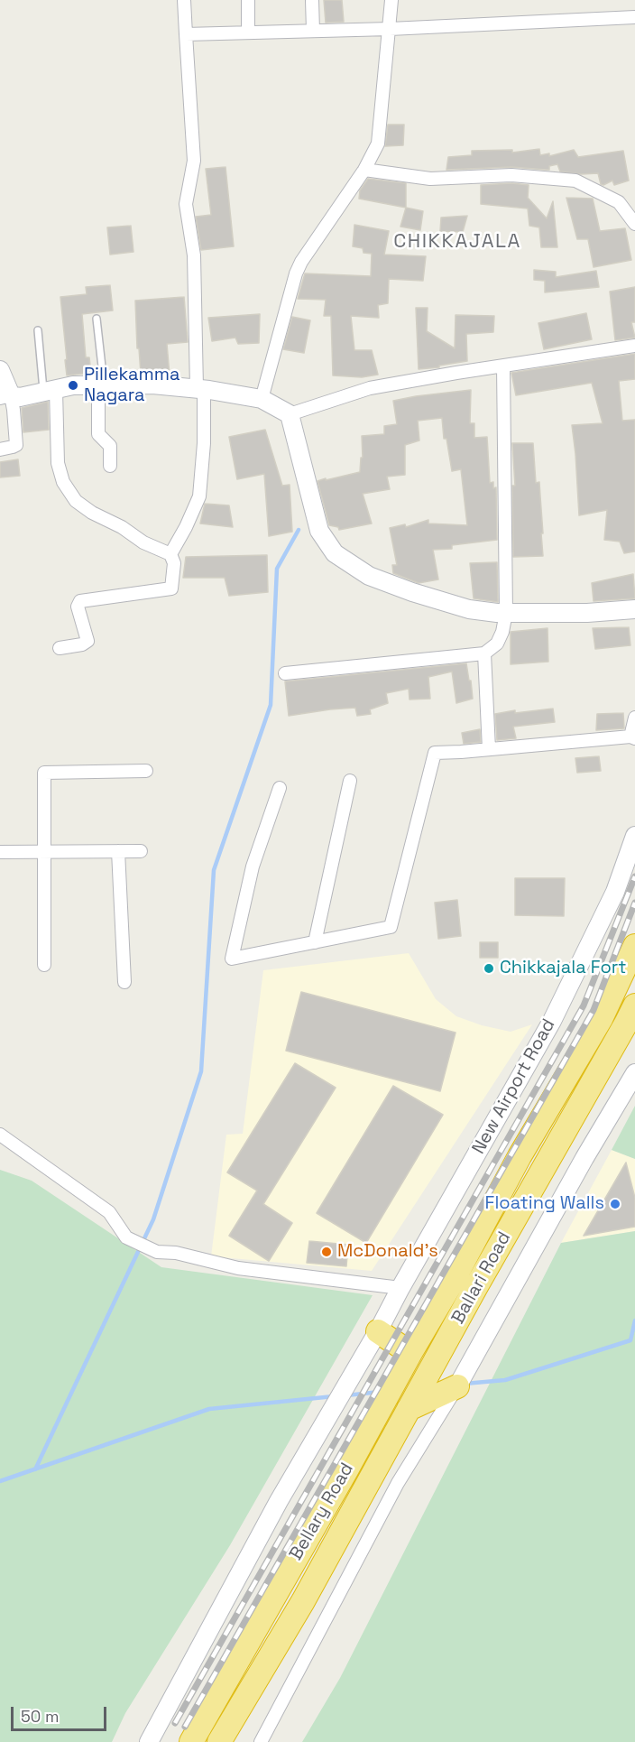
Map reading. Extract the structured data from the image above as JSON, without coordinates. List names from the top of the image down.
{
  "streets": {
    "highway": ["Ballari Road", "Bellary Road"],
    "street": ["New Airport Road"]
  },
  "crossings": [
    ["Ballari Road", "Bellary Road"]
  ],
  "districts": ["CHIKKAJALA"],
  "places": [
    "Pillekamma Nagara",
    "Chikkajala Fort",
    "Floating Walls",
    "McDonald's"
  ],
  "scale_bar": "50 m"
}
